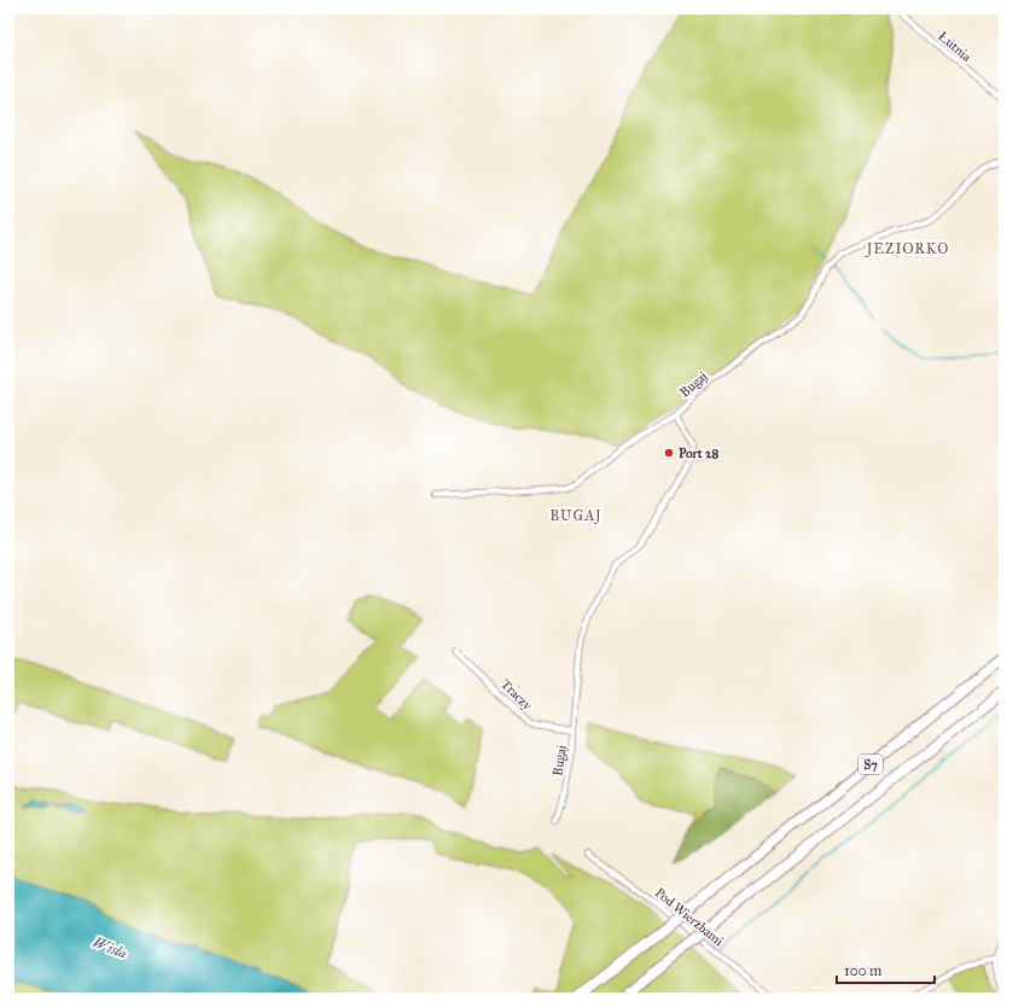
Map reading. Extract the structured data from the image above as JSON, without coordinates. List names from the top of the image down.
{
  "streets": {
    "highway": ["S7"],
    "street": [
      "Łutnia",
      "Bugaj",
      "Traczy",
      "Pod Wierzbami"
    ]
  },
  "crossings": [
    ["Bugaj", "Traczy"]
  ],
  "districts": ["JEZIORKO", "BUGAJ"],
  "water": ["Wisła"],
  "places": ["Port 28"],
  "scale_bar": "100 m"
}
